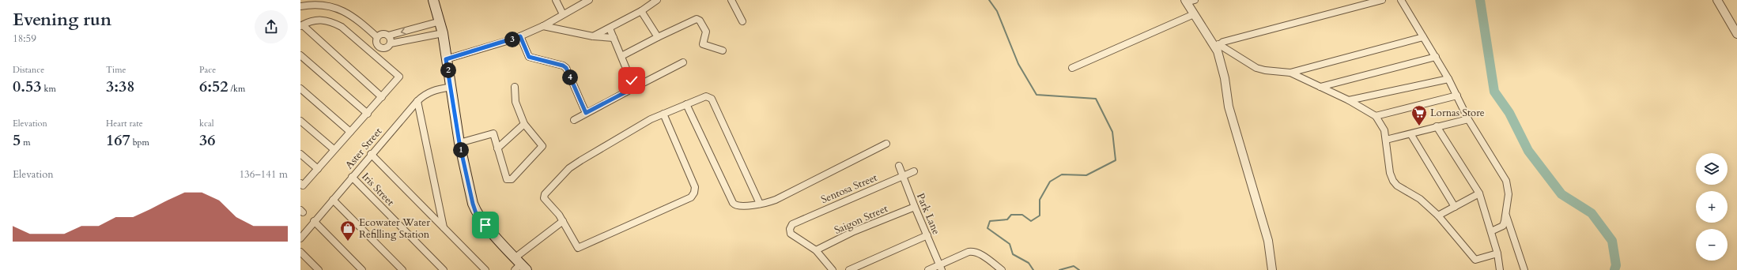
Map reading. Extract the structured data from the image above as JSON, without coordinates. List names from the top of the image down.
{
  "streets": {
    "street": [
      "Aster Street",
      "Sentosa Street",
      "Iris Street",
      "Park Lane",
      "Saigon Street"
    ]
  },
  "crossings": [
    ["Aster Street", "Iris Street"],
    ["Sentosa Street", "Park Lane"],
    ["Sentosa Street", "Saigon Street"],
    ["Park Lane", "Saigon Street"]
  ],
  "places": {
    "supermarket": ["Lornas Store"],
    "shop": ["Ecowater Water Refilling Station"]
  },
  "page": {
    "heading": ["Evening run", "18:59"],
    "pins": [
      "3",
      "2",
      "4",
      "1"
    ],
    "stats": [
      ["Distance", "0.53 km"],
      ["Time", "3:38"],
      ["Pace", "6:52 /km"],
      ["Elevation", "5 m"],
      ["Heart rate", "167 bpm"],
      ["kcal", "36"]
    ],
    "map_buttons": ["+", "−"],
    "chart": ["Elevation", "136–141 m"]
  }
}
